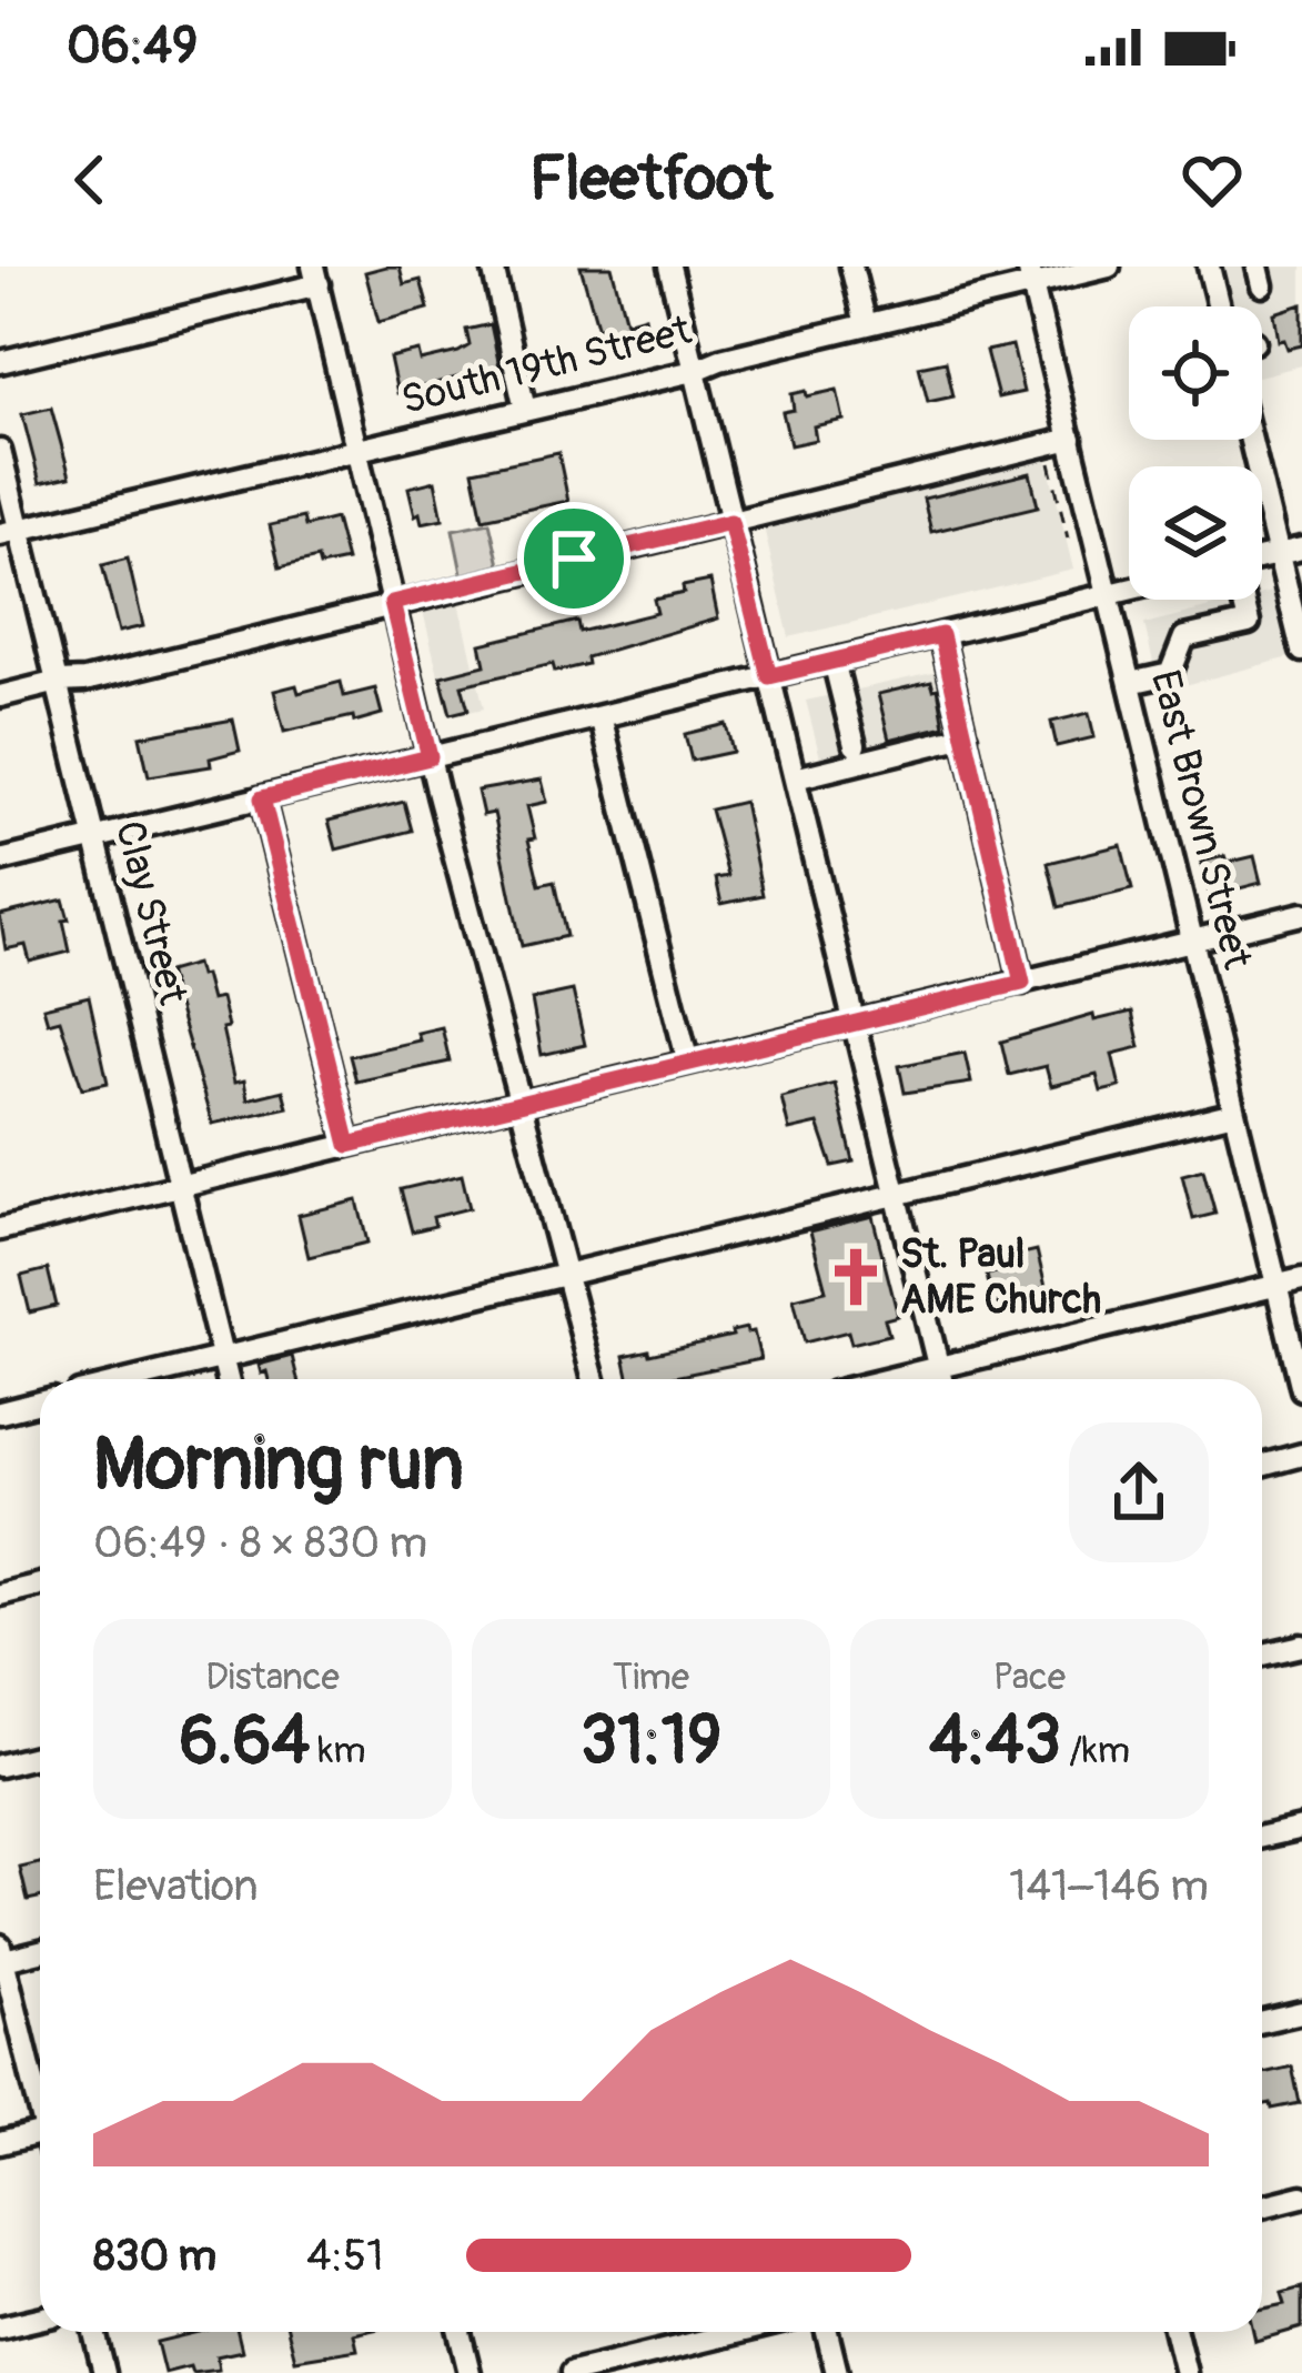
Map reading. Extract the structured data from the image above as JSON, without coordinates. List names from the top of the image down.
{
  "streets": {
    "street": ["South 19th Street", "East Brown Street", "Clay Street"]
  },
  "crossings": [
    ["South 19th Street", "East Brown Street"],
    ["South 19th Street", "Clay Street"]
  ],
  "places": {
    "church": ["St. Paul AME Church"]
  },
  "page": {
    "status": "06:49",
    "header": "Fleetfoot",
    "heading": ["Morning run", "06:49 · 8 × 830 m"],
    "stats": [
      ["Distance", "6.64 km"],
      ["Time", "31:19"],
      ["Pace", "4:43 /km"]
    ],
    "chart": ["Elevation", "141–146 m"],
    "list": [
      {
        "name": "830 m",
        "note": "4:51"
      }
    ]
  }
}
